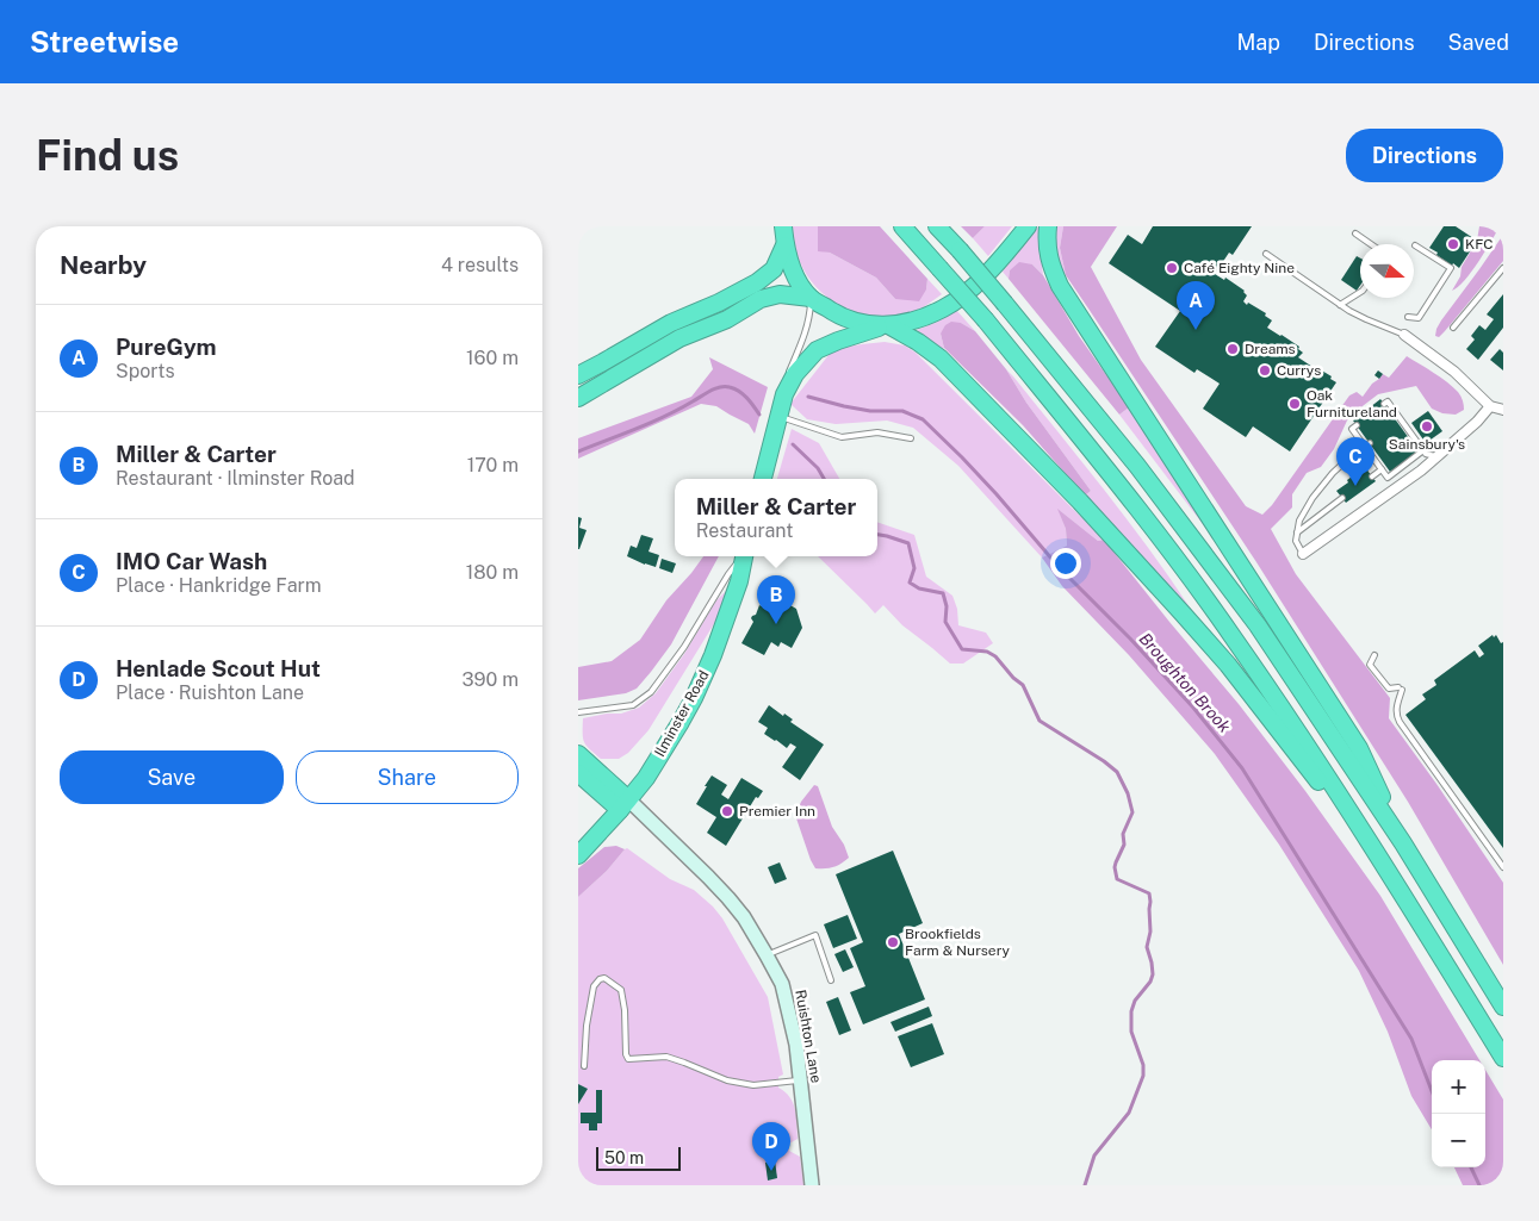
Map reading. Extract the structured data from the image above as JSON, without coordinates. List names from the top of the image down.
{
  "streets": {
    "highway": ["Ilminster Road"],
    "street": ["Ruishton Lane"]
  },
  "crossings": [
    ["Ilminster Road", "Ruishton Lane"]
  ],
  "water": ["Broughton Brook"],
  "places": [
    "KFC",
    "Café Eighty Nine",
    "Dreams",
    "Currys",
    "Oak Furnitureland",
    "Sainsbury's",
    "Premier Inn",
    "Brookfields Farm & Nursery"
  ],
  "scale_bar": "50 m",
  "north": "right",
  "page": {
    "header": "Streetwise",
    "nav": ["Map", "Directions", "Saved"],
    "buttons": [
      "Directions",
      ["Save", "Share"]
    ],
    "title": "Find us",
    "heading": ["Nearby", "4 results"],
    "pins": [
      "A",
      "C",
      "B",
      "D"
    ],
    "list": [
      {
        "mark": "A",
        "name": "PureGym",
        "note": "Sports",
        "value": "160 m"
      },
      {
        "mark": "B",
        "name": "Miller & Carter",
        "note": "Restaurant · Ilminster Road",
        "value": "170 m"
      },
      {
        "mark": "C",
        "name": "IMO Car Wash",
        "note": "Place · Hankridge Farm",
        "value": "180 m"
      },
      {
        "mark": "D",
        "name": "Henlade Scout Hut",
        "note": "Place · Ruishton Lane",
        "value": "390 m"
      }
    ],
    "popup": ["Miller & Carter", "Restaurant"],
    "map_buttons": ["+", "−"],
    "scale": "50 m"
  }
}
